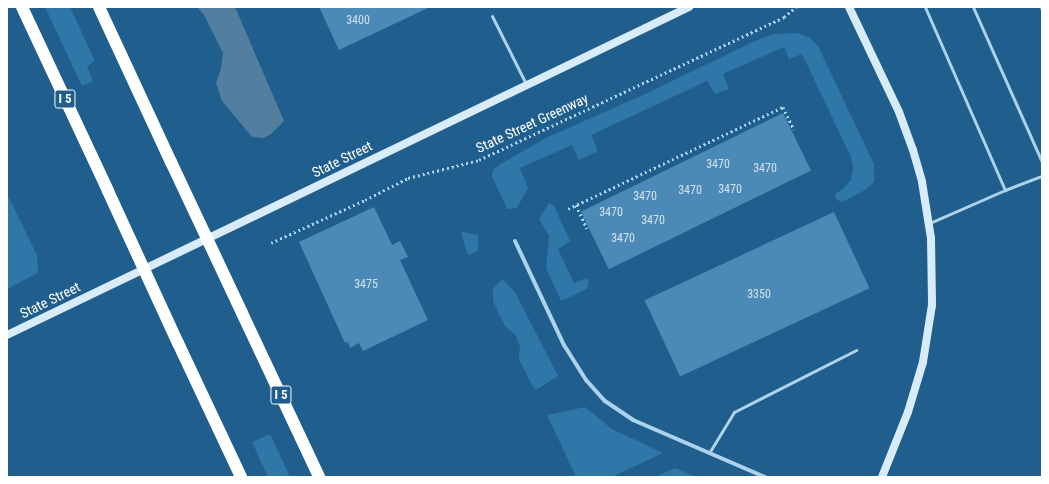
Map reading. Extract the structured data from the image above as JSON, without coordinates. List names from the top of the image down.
{
  "streets": {
    "highway": ["I 5"],
    "main road": ["State Street"],
    "path": ["State Street Greenway"]
  },
  "house_numbers": [
    "3400",
    "3470",
    "3470",
    "3470",
    "3470",
    "3470",
    "3470",
    "3470",
    "3470",
    "3475",
    "3350"
  ]
}
